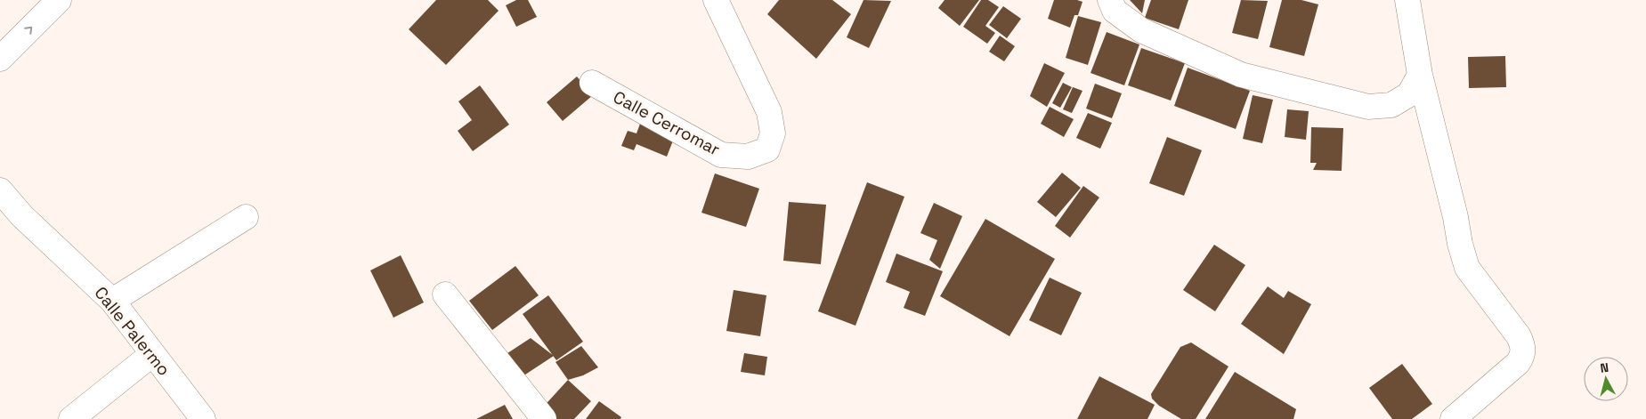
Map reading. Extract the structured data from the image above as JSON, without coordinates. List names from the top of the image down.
{
  "streets": {
    "main road": ["Calle Cerromar", "Calle Palermo"]
  },
  "north": "top"
}
